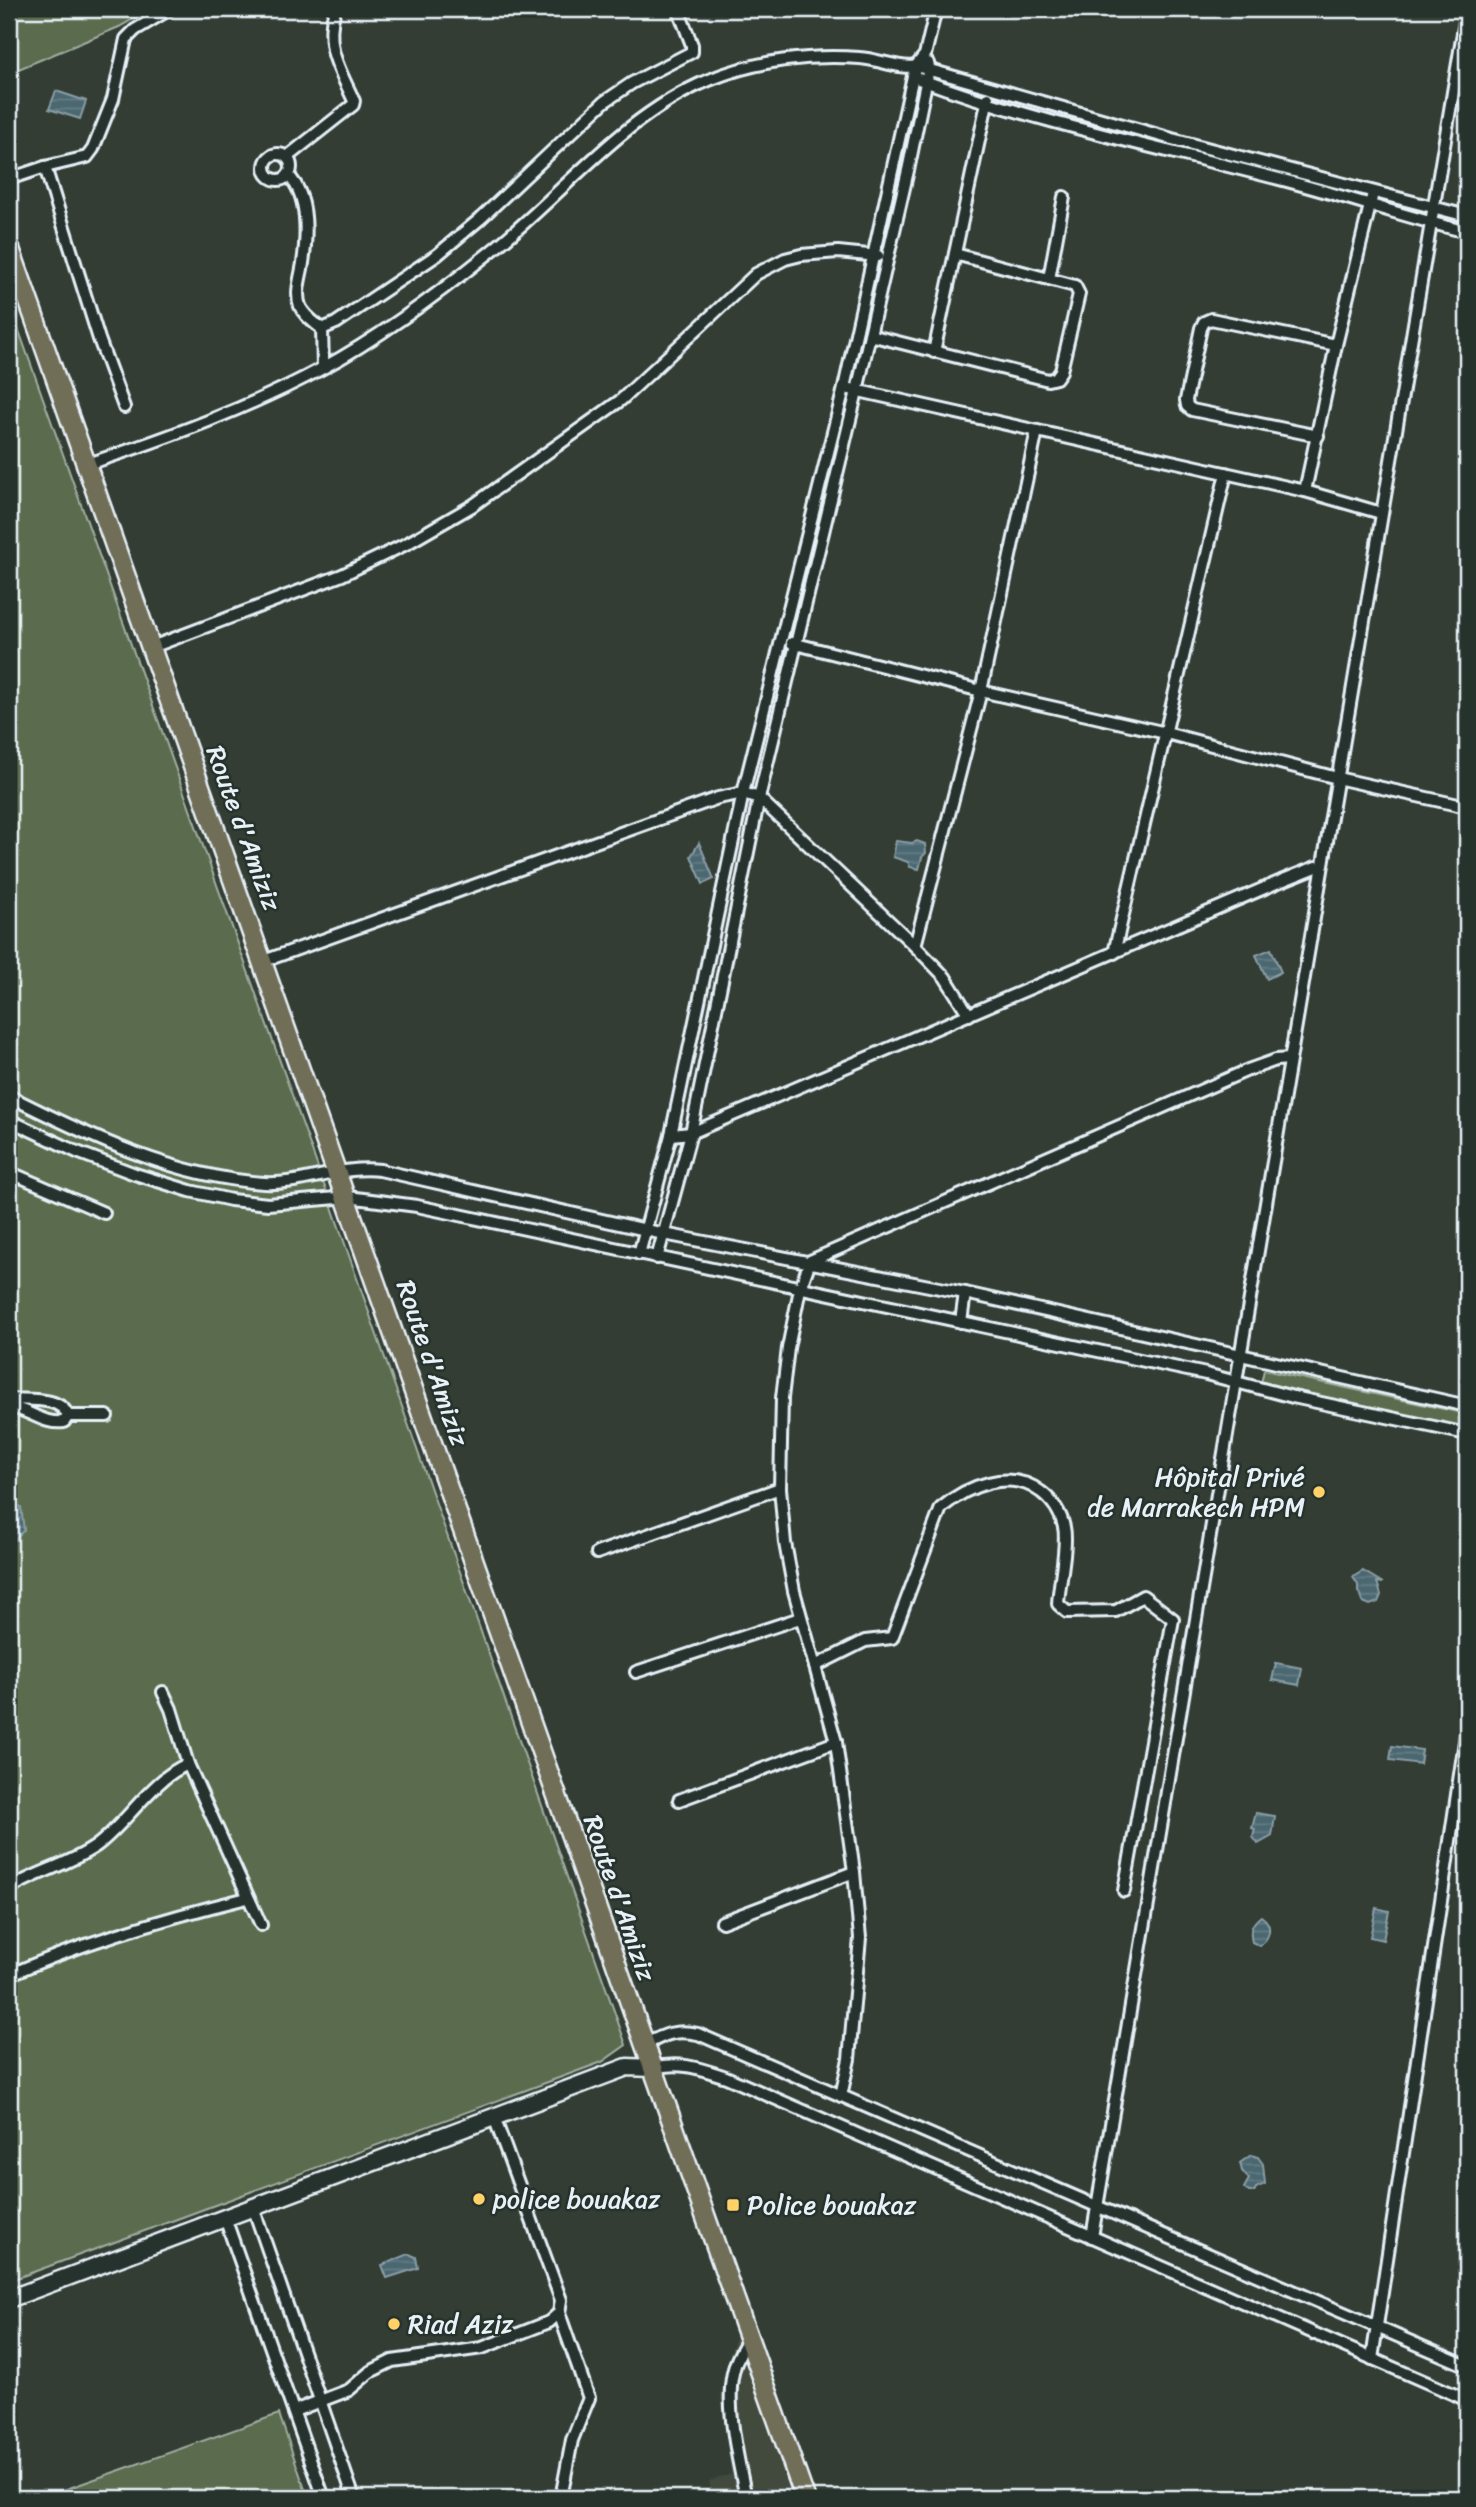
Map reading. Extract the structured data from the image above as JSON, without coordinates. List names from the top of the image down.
{
  "streets": {
    "main road": ["Route d'Amiziz"]
  },
  "places": {
    "other": ["Hôpital Privé de Marrakech HPM", "police bouakaz", "Riad Aziz"],
    "transit": ["Police bouakaz"]
  }
}
